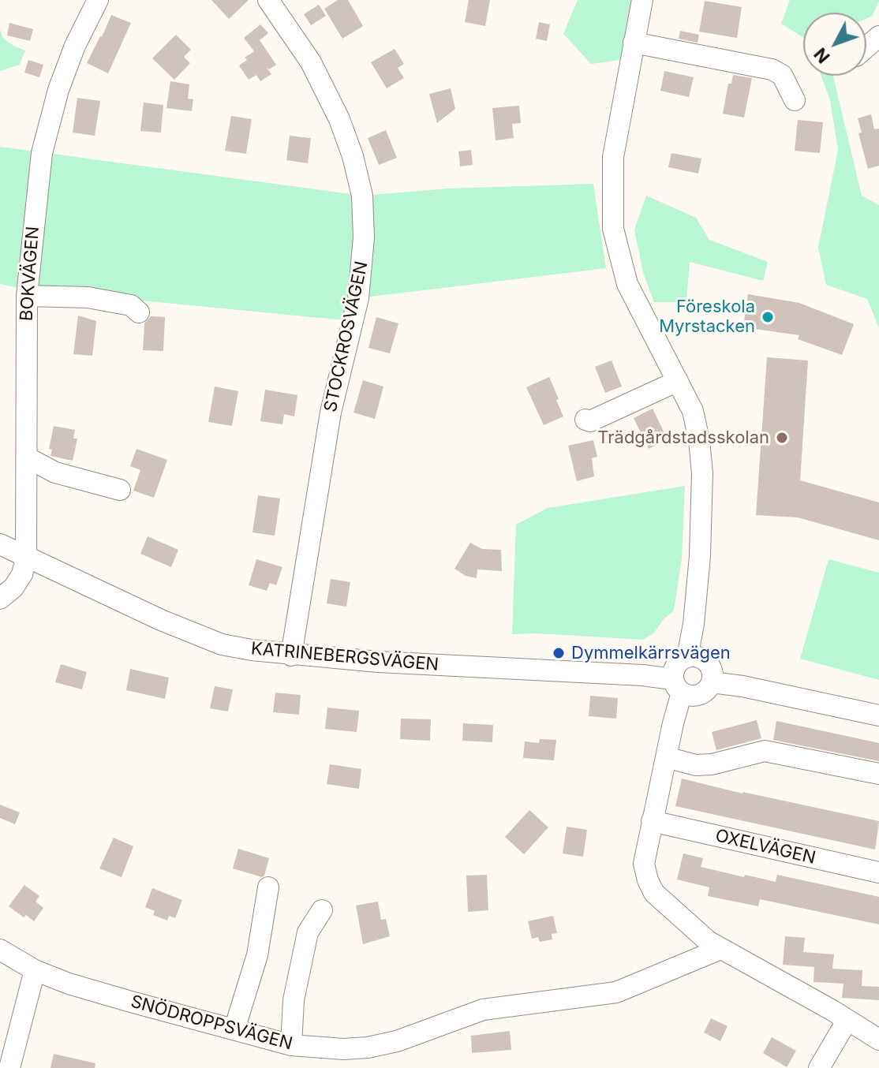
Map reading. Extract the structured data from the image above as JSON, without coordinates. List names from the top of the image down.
{
  "streets": {
    "street": [
      "BOKVÄGEN",
      "STOCKROSVÄGEN",
      "KATRINEBERGSVÄGEN",
      "OXELVÄGEN",
      "SNÖDROPPSVÄGEN"
    ]
  },
  "crossings": [
    ["BOKVÄGEN", "KATRINEBERGSVÄGEN"],
    ["STOCKROSVÄGEN", "KATRINEBERGSVÄGEN"]
  ],
  "places": ["Föreskola Myrstacken", "Trädgårdstadsskolan", "Dymmelkärrsvägen"],
  "north": "bottom left"
}
